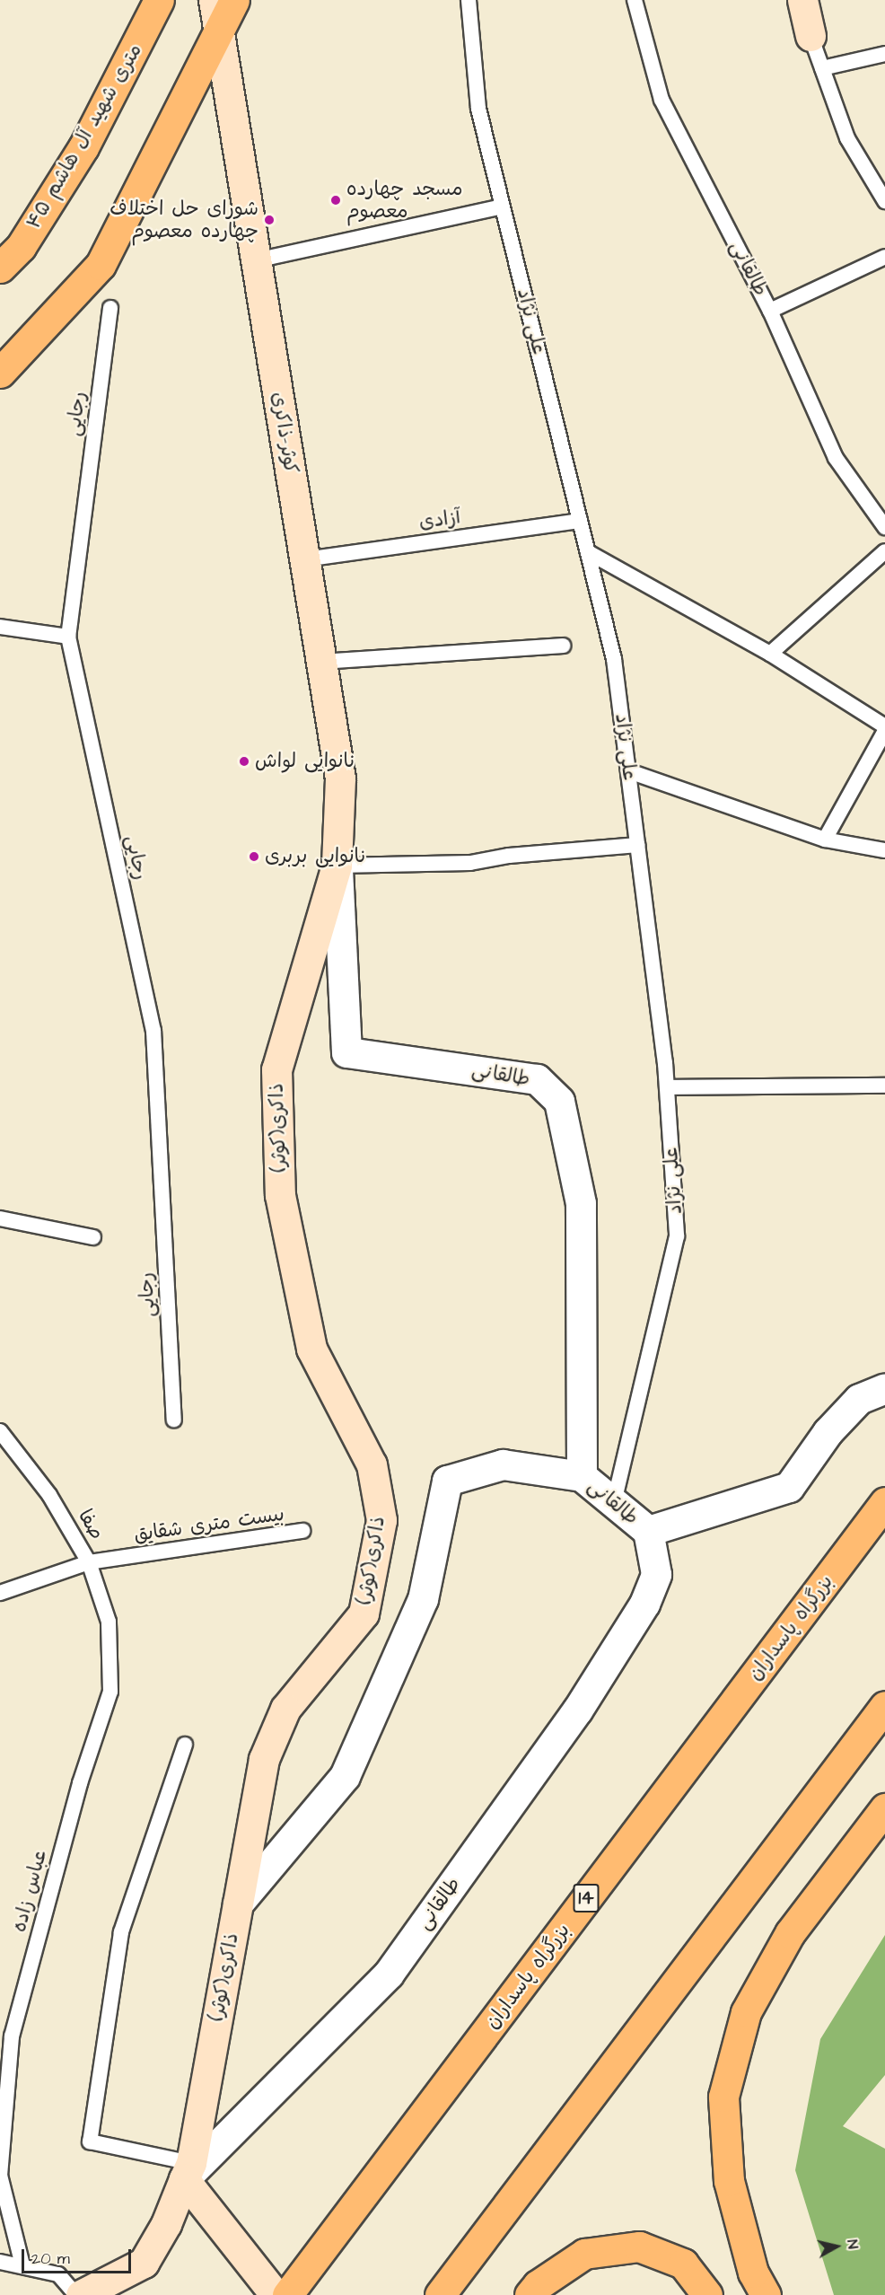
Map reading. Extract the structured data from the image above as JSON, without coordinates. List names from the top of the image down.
{
  "streets": {
    "main road": ["۴۵ متری شهید آل هاشم", "بزرگراه پاسداران", "14"],
    "street": ["طالقانی", "کوثر-ذاکری", "ذاکری(کوثر)"],
    "lane": [
      "علی نژاد",
      "رجایی",
      "آزادی",
      "صفا",
      "بیست متری شقایق",
      "عباس زاده"
    ]
  },
  "crossings": [
    ["طالقانی", "علی نژاد"],
    ["طالقانی", "کوثر-ذاکری"],
    ["طالقانی", "ذاکری(کوثر)"],
    ["علی نژاد", "آزادی"],
    ["کوثر-ذاکری", "آزادی"],
    ["کوثر-ذاکری", "ذاکری(کوثر)"],
    ["صفا", "بیست متری شقایق"],
    ["صفا", "عباس زاده"],
    ["بیست متری شقایق", "عباس زاده"]
  ],
  "places": [
    "مسجد چهارده معصوم",
    "شورای حل اختلاف چهارده معصوم",
    "نانوایی لواش",
    "نانوایی بربری"
  ],
  "scale_bar": "20 m",
  "north": "right"
}
